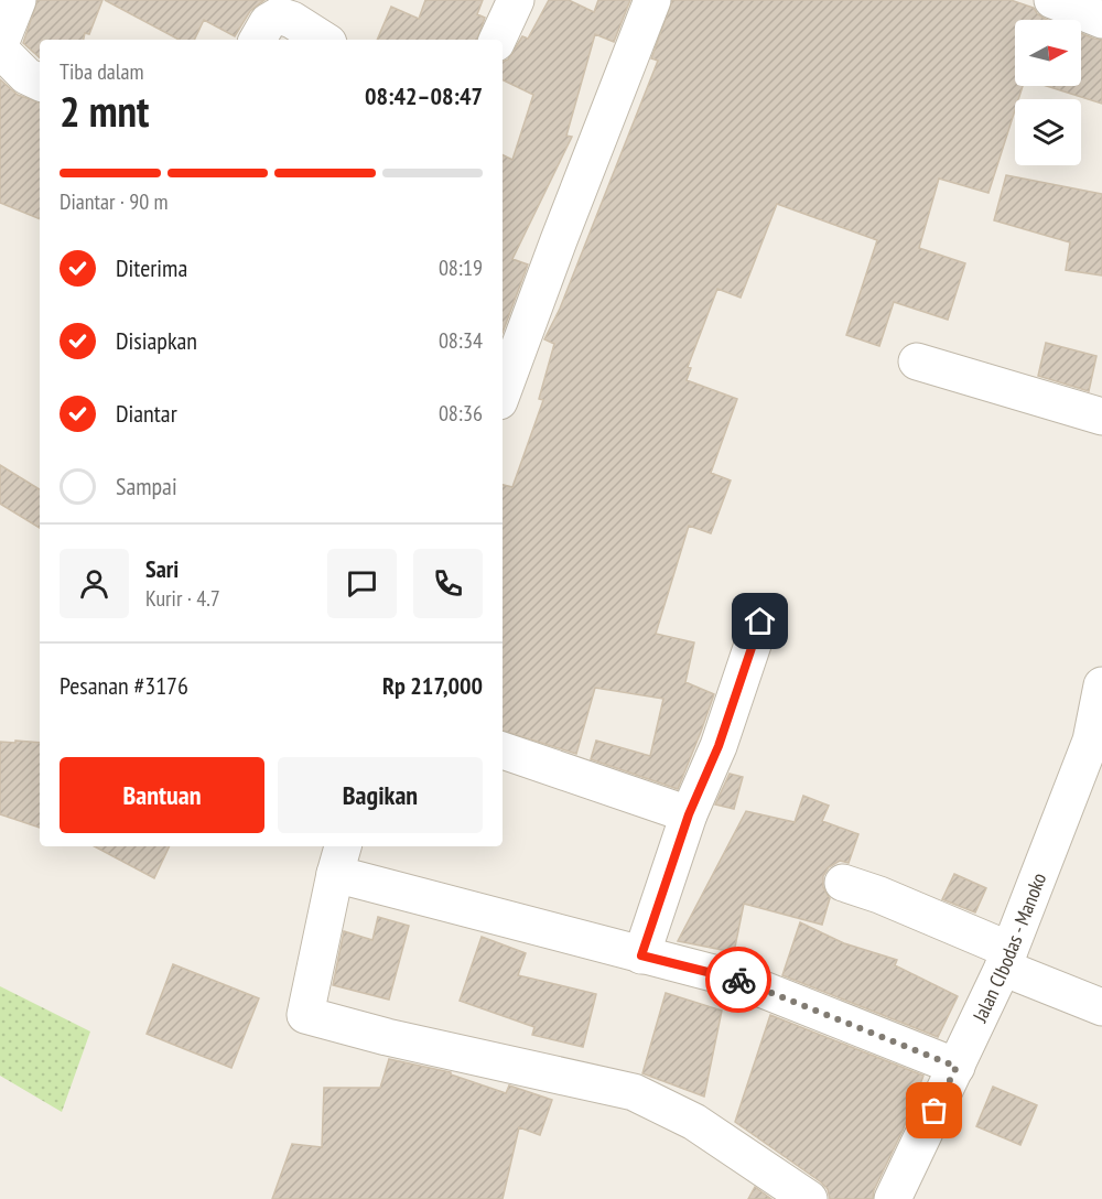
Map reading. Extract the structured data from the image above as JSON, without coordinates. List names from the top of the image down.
{
  "streets": {
    "street": ["Jalan CIbodas - Manoko"]
  },
  "north": "right",
  "page": {
    "heading": ["2 mnt", "Tiba dalam", "08:42–08:47"],
    "panel": [
      "Sari",
      "Kurir · 4.7",
      "Pesanan #3176",
      "Rp 217,000"
    ],
    "bar": "Diantar · 90 m",
    "list": [
      ["Diterima", "08:19"],
      ["Disiapkan", "08:34"],
      ["Diantar", "08:36"],
      "Sampai"
    ],
    "buttons": ["Bantuan", "Bagikan"]
  }
}
